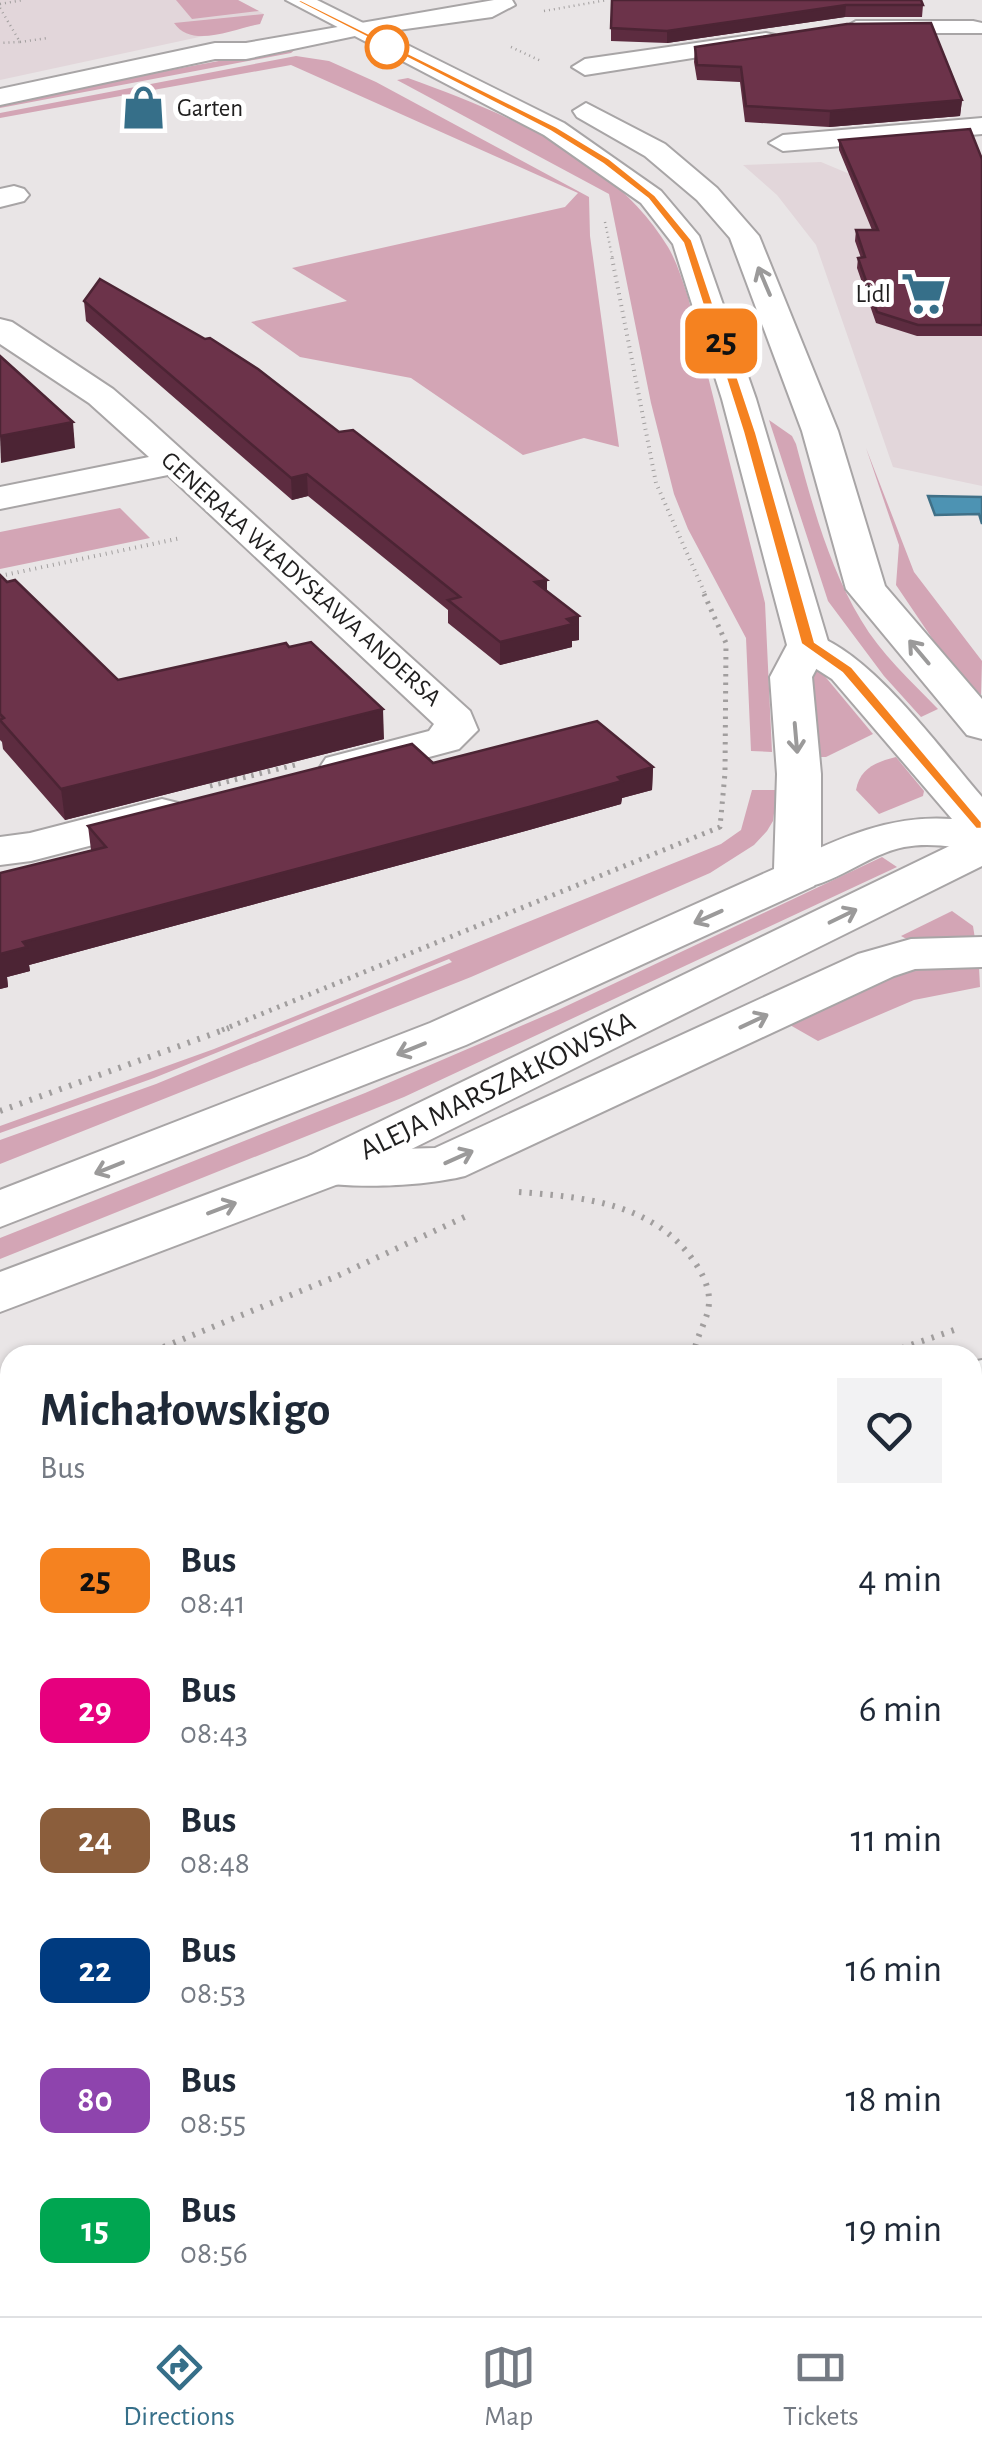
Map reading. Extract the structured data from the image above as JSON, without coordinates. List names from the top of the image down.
{
  "streets": {
    "main road": ["GENERAŁA WŁADYSŁAWA ANDERSA", "ALEJA MARSZAŁKOWSKA"]
  },
  "places": {
    "shop": ["Garten"],
    "supermarket": ["Lidl"]
  },
  "lines": ["bus line 25"],
  "page": {
    "on_map": "25",
    "heading": ["Michałowskigo", "Bus"],
    "list": [
      {
        "mark": "25",
        "name": "Bus",
        "note": "08:41",
        "value": "4 min"
      },
      {
        "mark": "29",
        "name": "Bus",
        "note": "08:43",
        "value": "6 min"
      },
      {
        "mark": "24",
        "name": "Bus",
        "note": "08:48",
        "value": "11 min"
      },
      {
        "mark": "22",
        "name": "Bus",
        "note": "08:53",
        "value": "16 min"
      },
      {
        "mark": "80",
        "name": "Bus",
        "note": "08:55",
        "value": "18 min"
      },
      {
        "mark": "15",
        "name": "Bus",
        "note": "08:56",
        "value": "19 min"
      }
    ],
    "tabs": ["Directions", "Map", "Tickets"]
  }
}
